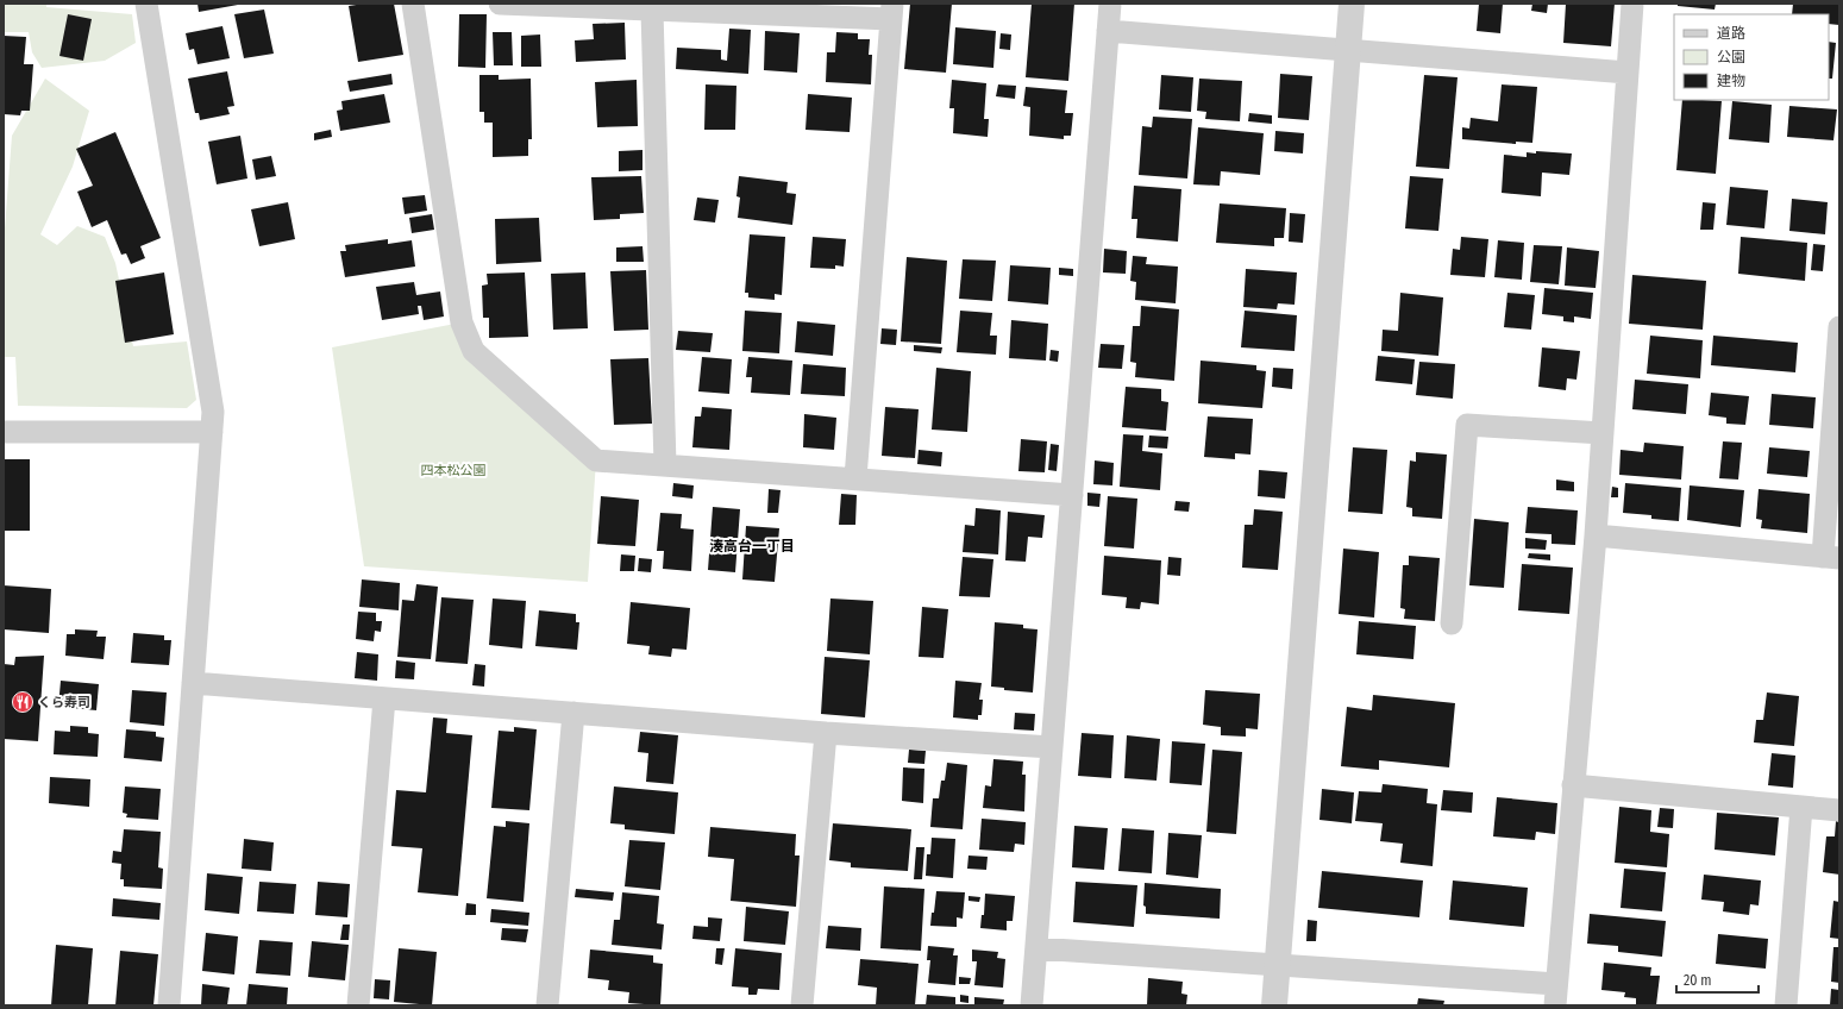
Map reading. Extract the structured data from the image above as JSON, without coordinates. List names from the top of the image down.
{
  "districts": ["湊高台一丁目"],
  "parks": ["四本松公園"],
  "places": {
    "restaurant": ["くら寿司"]
  },
  "legend": ["道路", "公園", "建物"],
  "scale_bar": "20 m"
}
